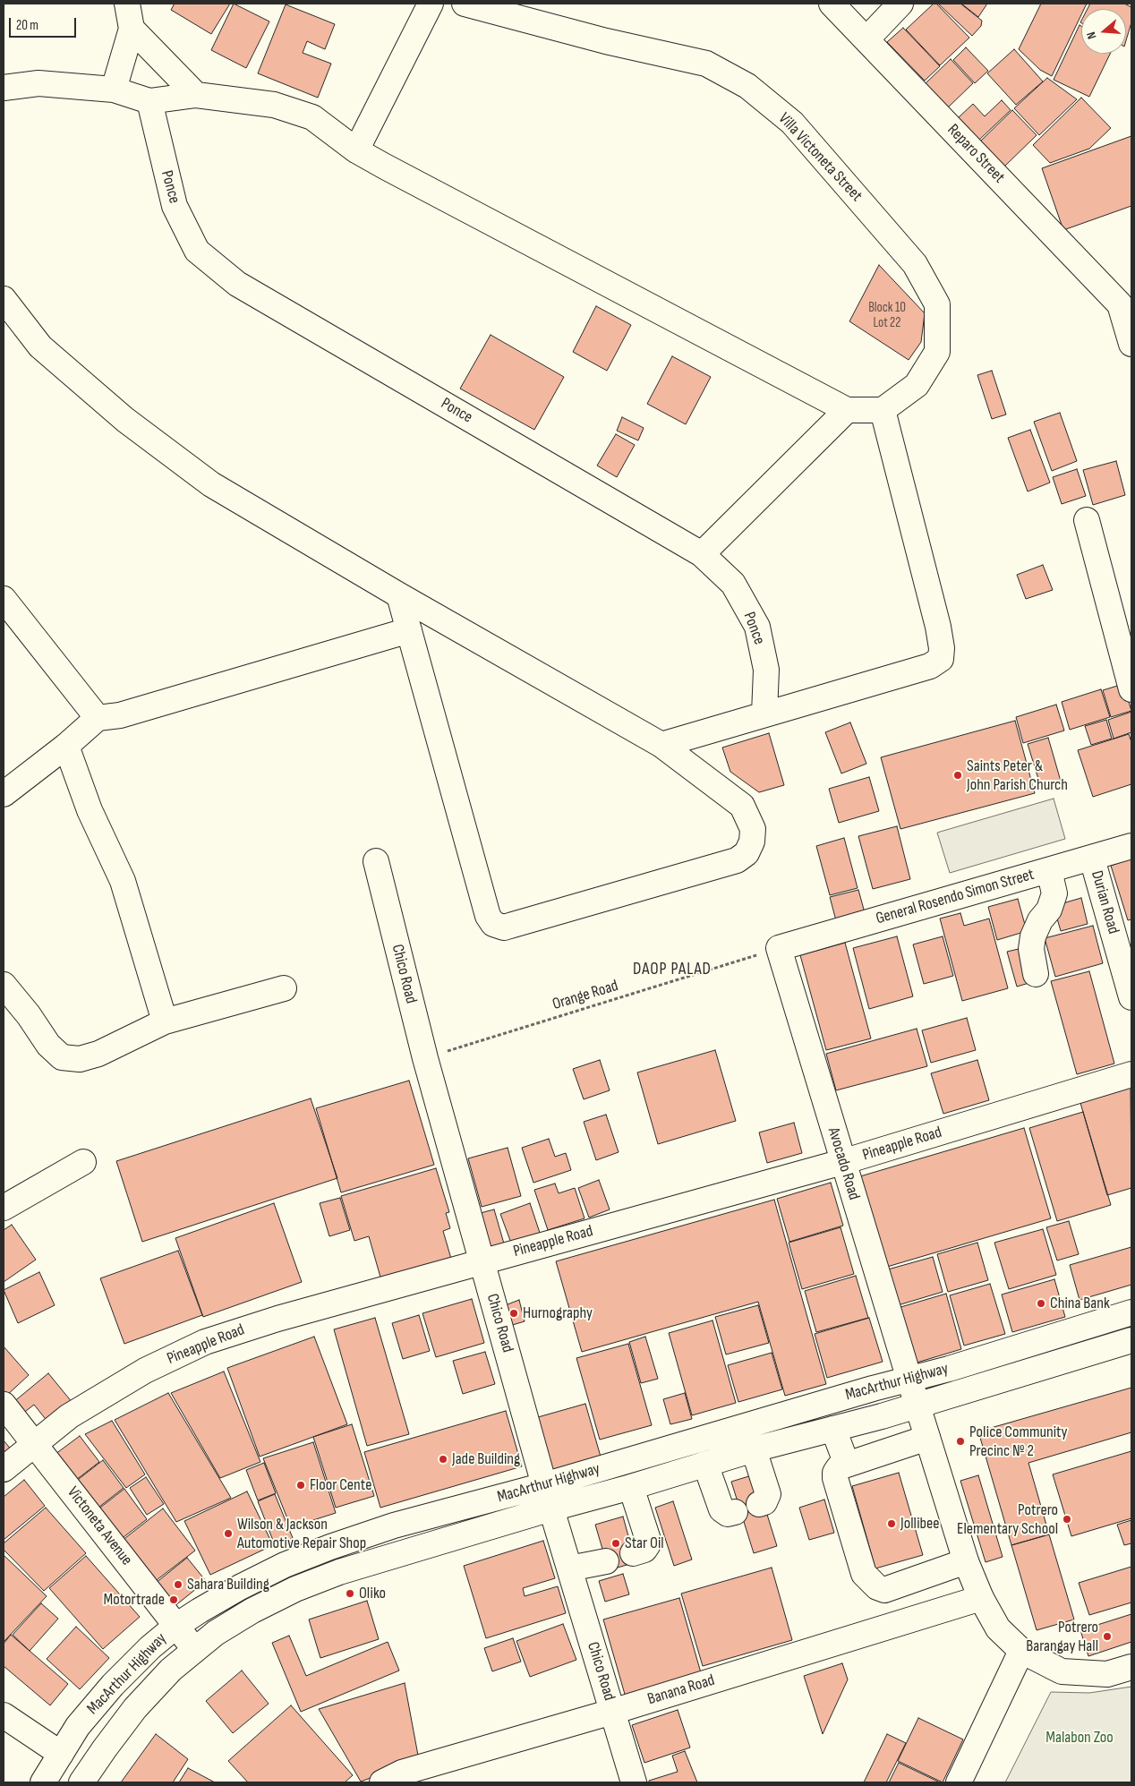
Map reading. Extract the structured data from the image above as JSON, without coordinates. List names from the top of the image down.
{
  "streets": {
    "main road": [
      "Reparo Street",
      "Villa Victoneta Street",
      "Ponce",
      "General Rosendo Simon Street",
      "Durian Road",
      "Chico Road",
      "Pineapple Road",
      "Avocado Road",
      "MacArthur Highway",
      "Victoneta Avenue",
      "Banana Road"
    ],
    "path": ["Orange Road"]
  },
  "crossings": [
    ["General Rosendo Simon Street", "Durian Road"],
    ["General Rosendo Simon Street", "Orange Road"],
    ["General Rosendo Simon Street", "Avocado Road"],
    ["Chico Road", "Orange Road"],
    ["Chico Road", "Pineapple Road"],
    ["Chico Road", "MacArthur Highway"],
    ["Chico Road", "Banana Road"],
    ["Orange Road", "Avocado Road"],
    ["Pineapple Road", "Avocado Road"],
    ["Pineapple Road", "Victoneta Avenue"],
    ["Avocado Road", "MacArthur Highway"],
    ["Avocado Road", "Banana Road"],
    ["MacArthur Highway", "Victoneta Avenue"]
  ],
  "districts": ["DAOP PALAD"],
  "parks": ["Malabon Zoo"],
  "places": [
    "Saints Peter & John Parish Church",
    "China Bank",
    "Hurnography",
    "Police Community Precinc № 2",
    "Jade Building",
    "Floor Cente",
    "Potrero Elementary School",
    "Jollibee",
    "Wilson & Jackson Automotive Repair Shop",
    "Star Oil",
    "Sahara Building",
    "Oliko",
    "Motortrade",
    "Potrero Barangay Hall"
  ],
  "house_numbers": ["Block 10 Lot 22"],
  "scale_bar": "20 m",
  "north": "left"
}
